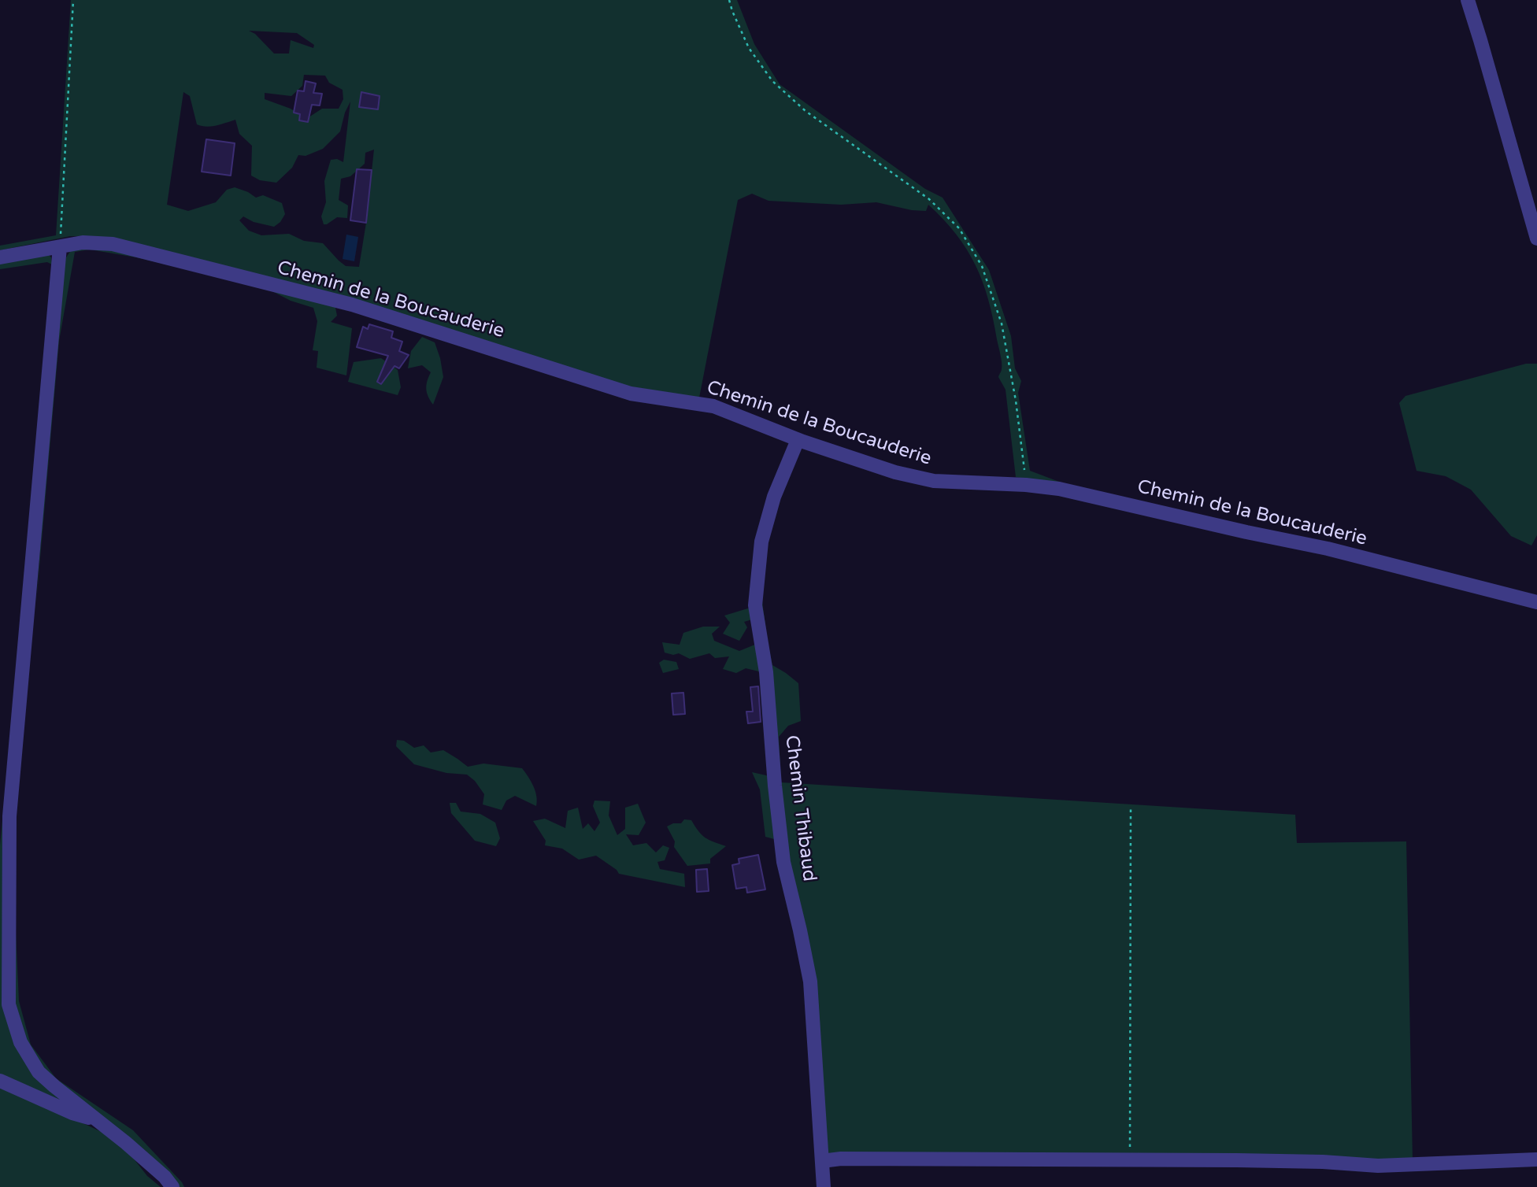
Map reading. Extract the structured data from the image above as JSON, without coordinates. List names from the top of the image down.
{
  "streets": {
    "street": ["Chemin de la Boucauderie", "Chemin Thibaud"]
  },
  "crossings": [
    ["Chemin de la Boucauderie", "Chemin Thibaud"]
  ]
}
